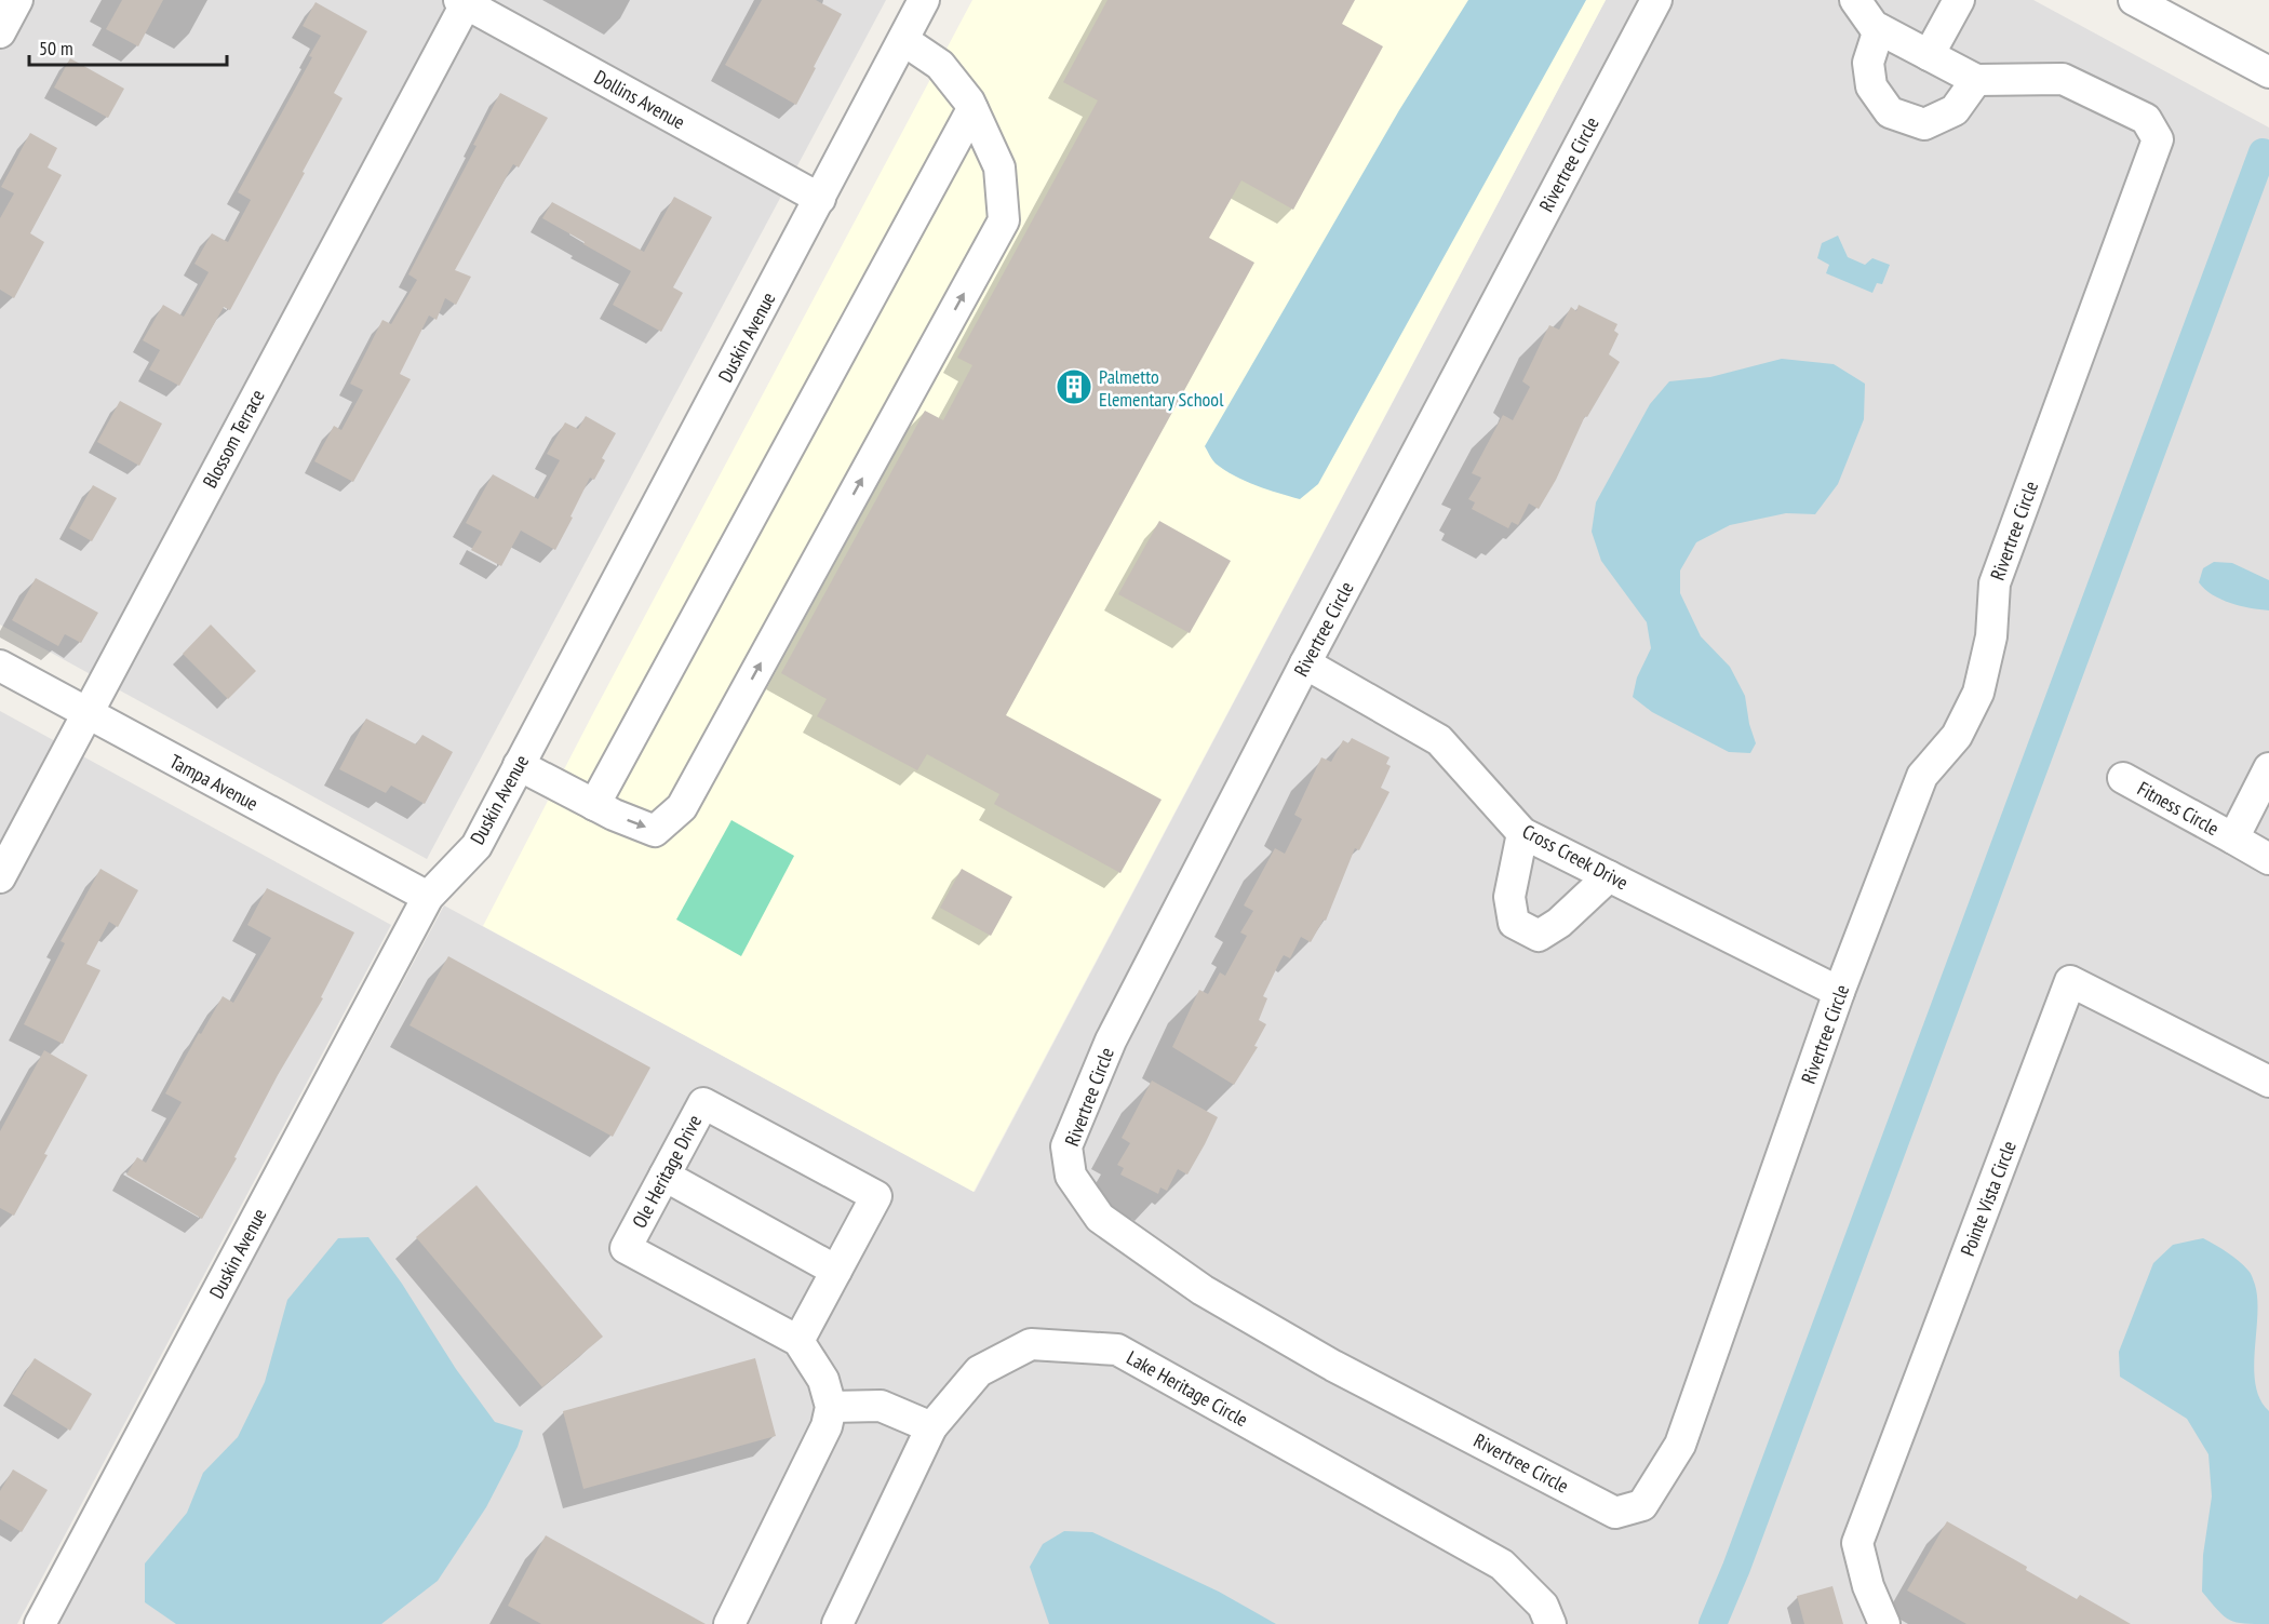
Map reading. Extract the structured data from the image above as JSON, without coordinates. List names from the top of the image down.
{
  "streets": {
    "street": [
      "Dollins Avenue",
      "Rivertree Circle",
      "Duskin Avenue",
      "Blossom Terrace",
      "Tampa Avenue",
      "Fitness Circle",
      "Cross Creek Drive",
      "Ole Heritage Drive",
      "Pointe Vista Circle",
      "Lake Heritage Circle"
    ]
  },
  "crossings": [
    ["Dollins Avenue", "Duskin Avenue"],
    ["Dollins Avenue", "Blossom Terrace"],
    ["Rivertree Circle", "Cross Creek Drive"],
    ["Duskin Avenue", "Tampa Avenue"],
    ["Blossom Terrace", "Tampa Avenue"]
  ],
  "places": {
    "building": ["Palmetto Elementary School"]
  },
  "scale_bar": "50 m"
}
